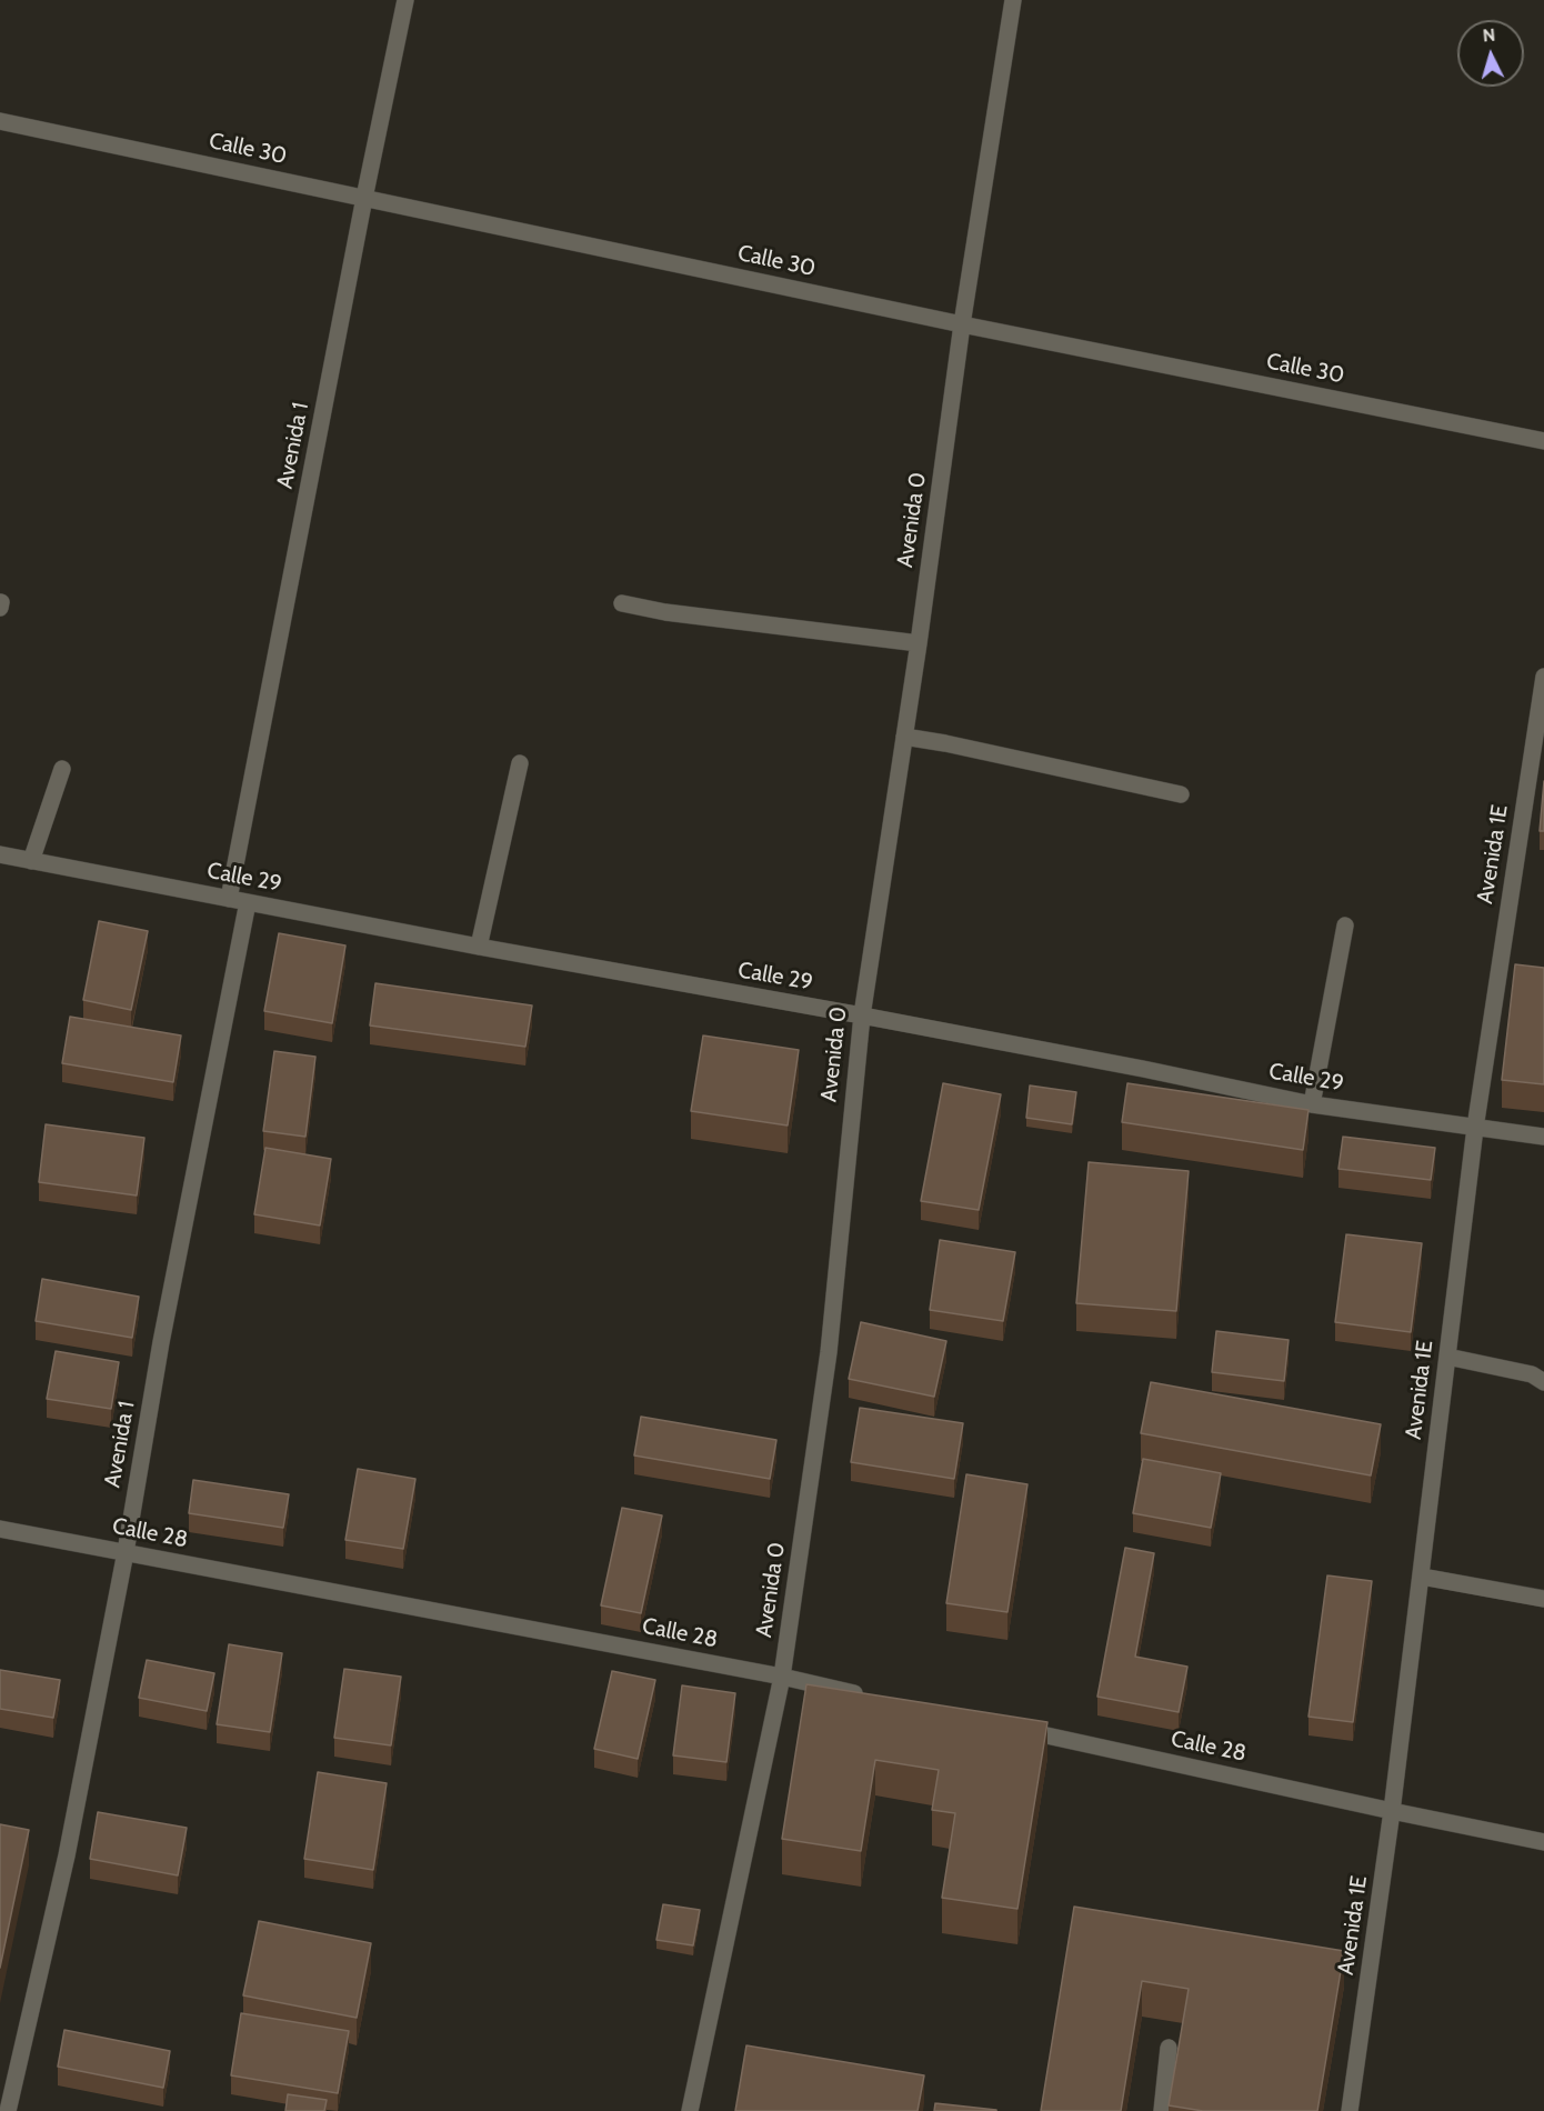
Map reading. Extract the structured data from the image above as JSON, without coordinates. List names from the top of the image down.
{
  "streets": {
    "street": [
      "Calle 30",
      "Avenida 1",
      "Avenida 0",
      "Avenida 1E",
      "Calle 29",
      "Calle 28"
    ]
  },
  "crossings": [
    ["Calle 30", "Avenida 1"],
    ["Calle 30", "Avenida 0"],
    ["Avenida 1", "Calle 29"],
    ["Avenida 1", "Calle 28"],
    ["Avenida 0", "Calle 29"],
    ["Avenida 0", "Calle 28"],
    ["Avenida 1E", "Calle 29"],
    ["Avenida 1E", "Calle 28"]
  ],
  "north": "top"
}
